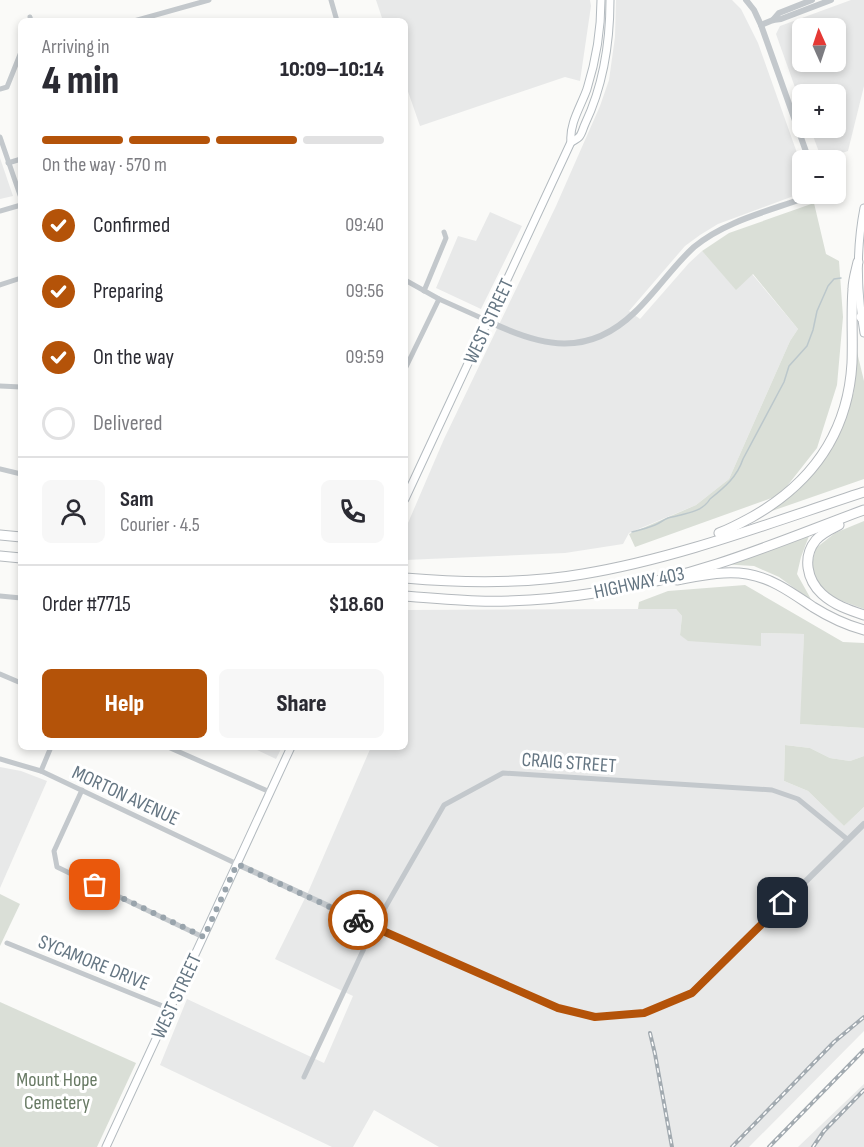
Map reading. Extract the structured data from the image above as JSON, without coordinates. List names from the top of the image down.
{
  "streets": {
    "highway": ["HIGHWAY 403"],
    "main road": ["WEST STREET"],
    "street": ["CRAIG STREET", "MORTON AVENUE", "SYCAMORE DRIVE"]
  },
  "crossings": [
    ["WEST STREET", "MORTON AVENUE"],
    ["WEST STREET", "SYCAMORE DRIVE"]
  ],
  "parks": ["Mount Hope Cemetery"],
  "north": "top",
  "page": {
    "map_buttons": ["+", "−"],
    "heading": ["4 min", "Arriving in", "10:09–10:14"],
    "panel": [
      "Sam",
      "Courier · 4.5",
      "Order #7715",
      "$18.60"
    ],
    "bar": "On the way · 570 m",
    "list": [
      ["Confirmed", "09:40"],
      ["Preparing", "09:56"],
      ["On the way", "09:59"],
      "Delivered"
    ],
    "buttons": ["Help", "Share"]
  }
}
